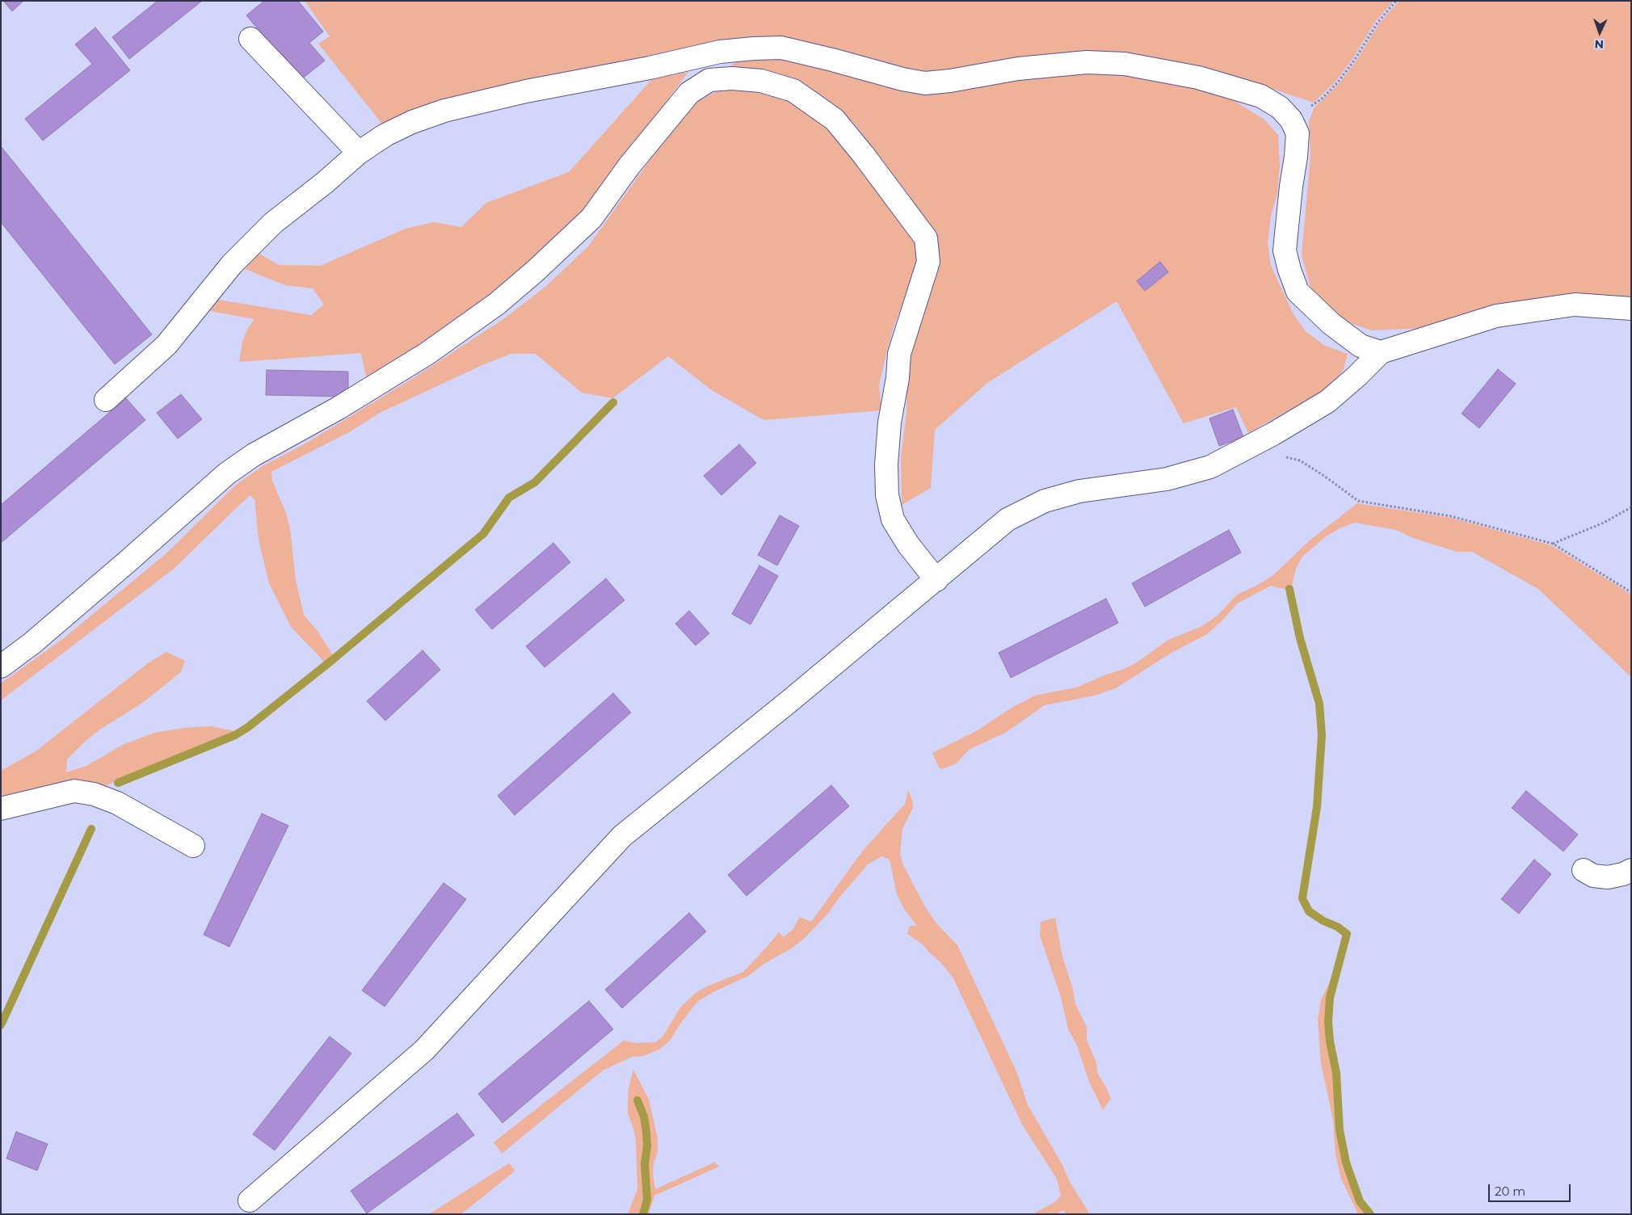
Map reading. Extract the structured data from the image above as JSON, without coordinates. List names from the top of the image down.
{
  "scale_bar": "20 m",
  "north": "bottom"
}
